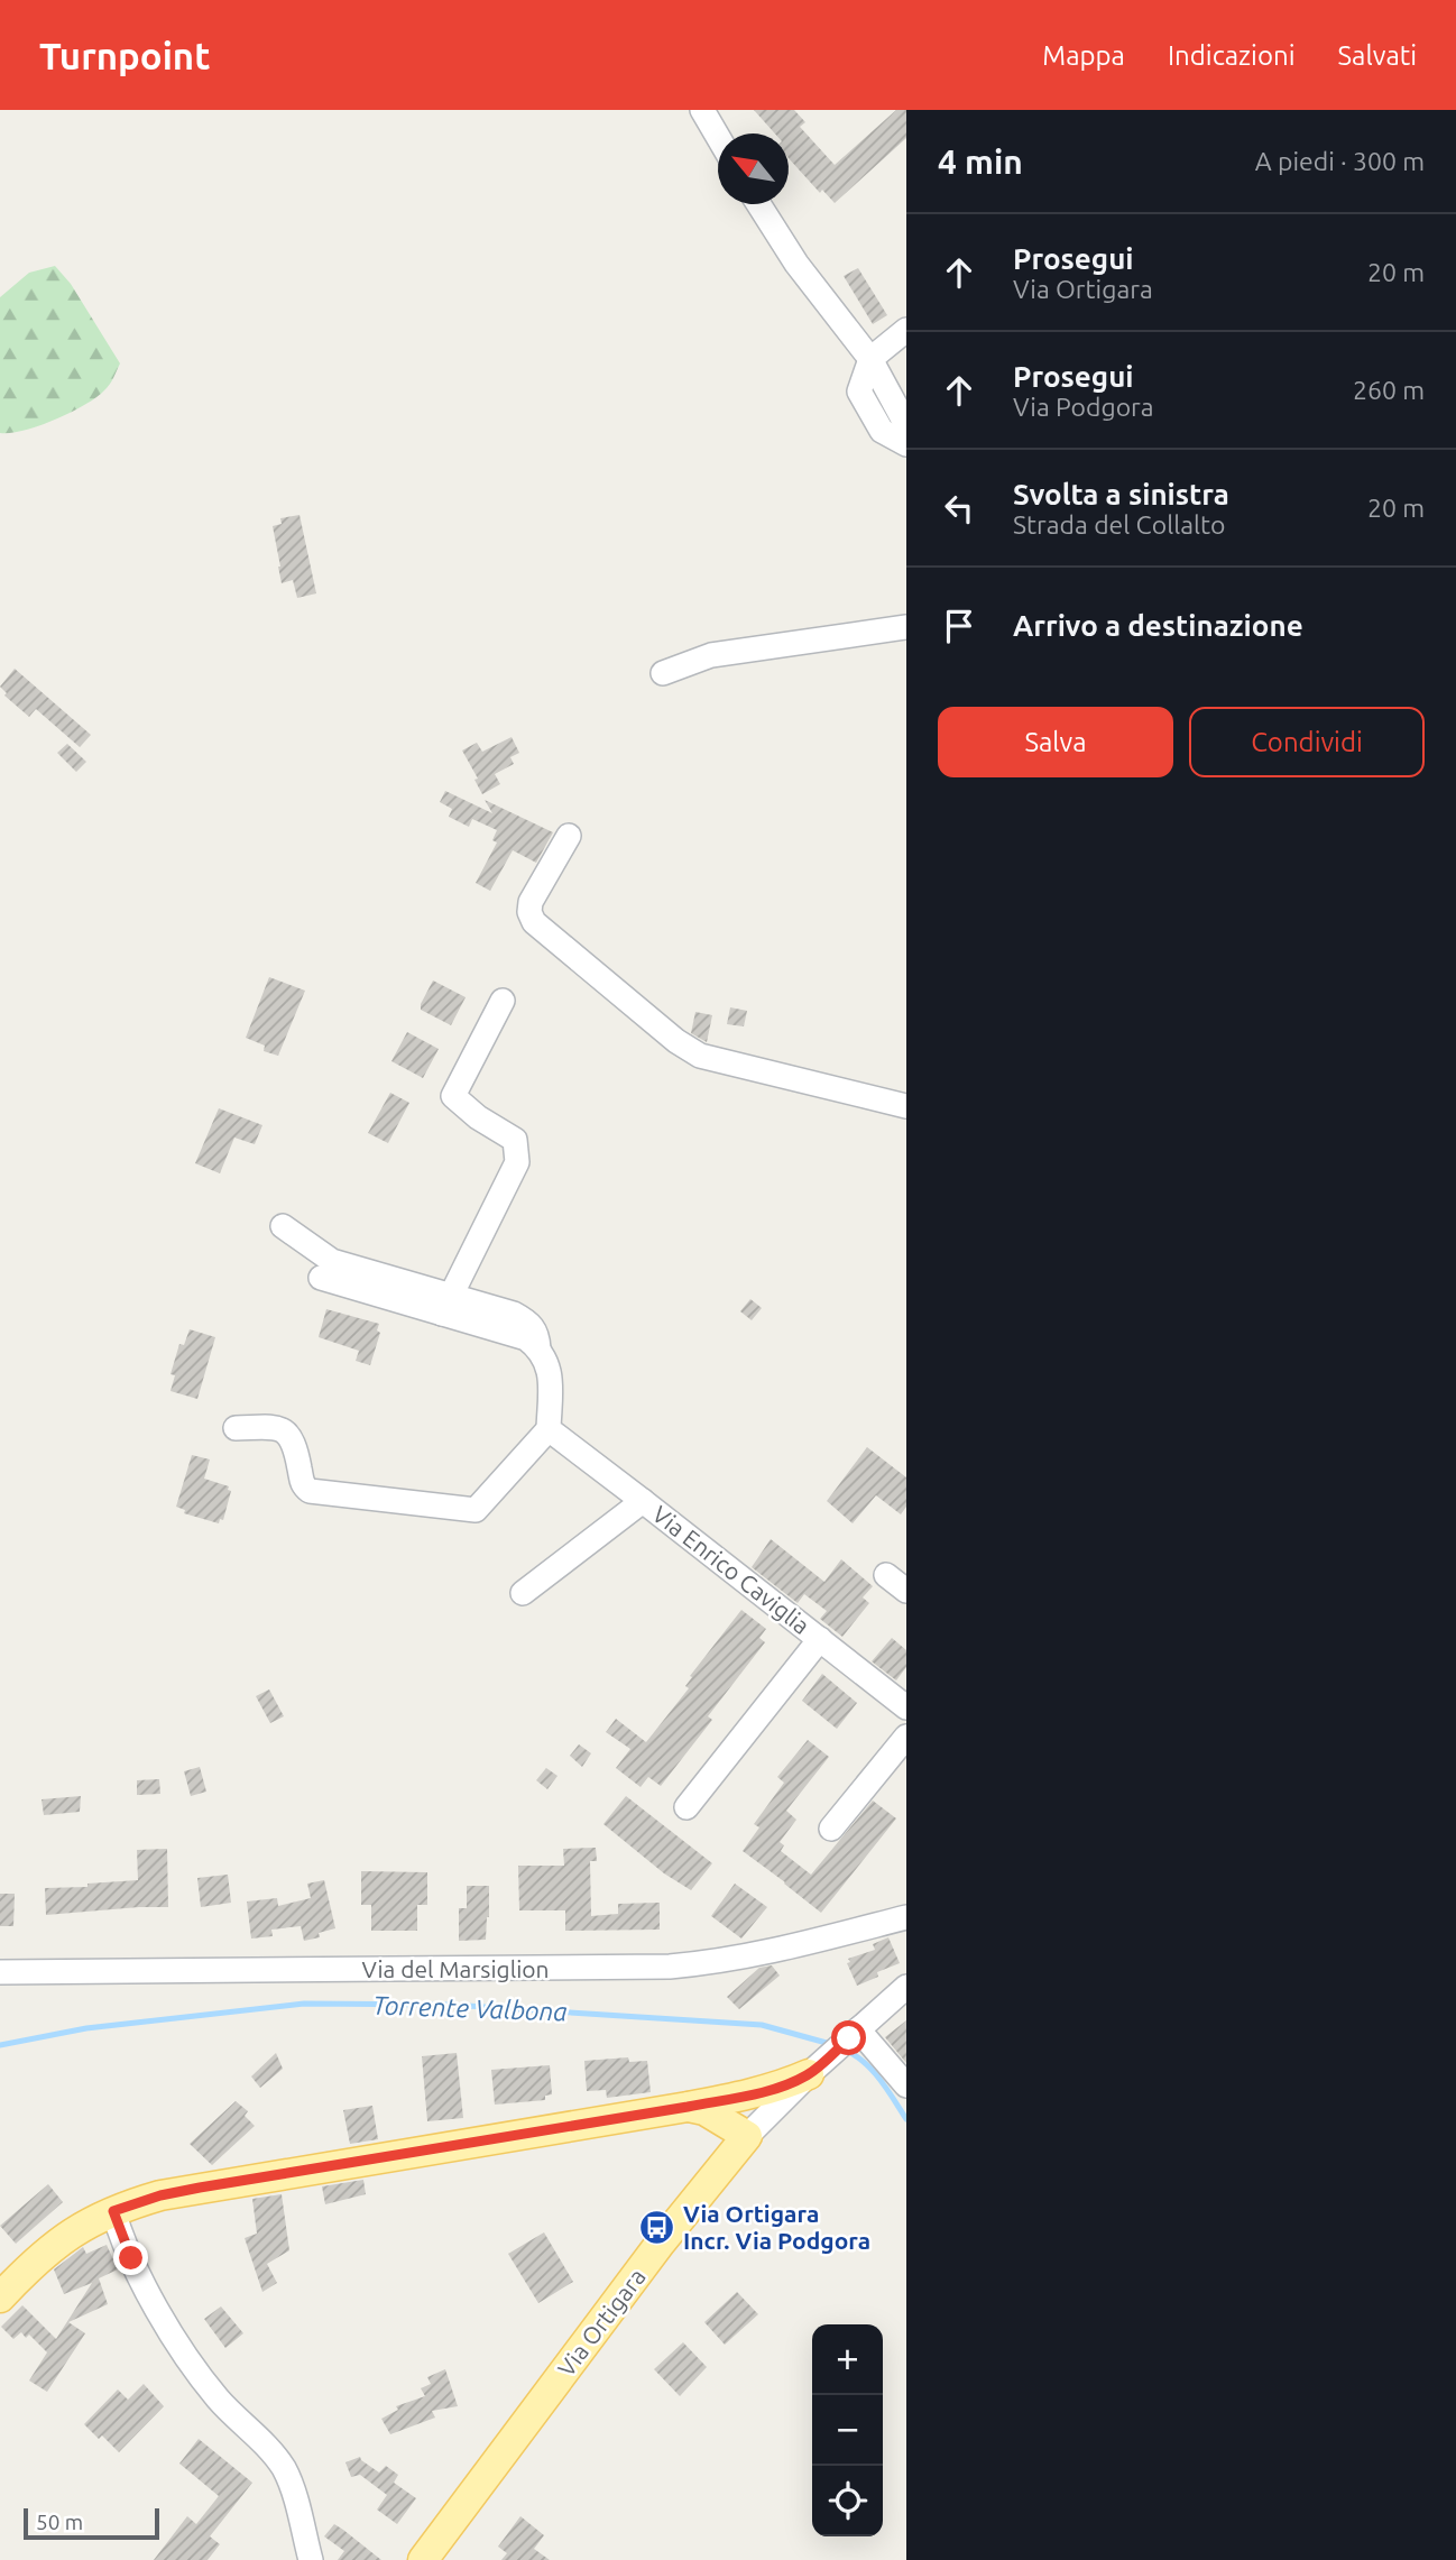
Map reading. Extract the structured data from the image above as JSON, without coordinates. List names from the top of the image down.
{
  "streets": {
    "main road": ["Via Ortigara"],
    "street": ["Via Enrico Caviglia", "Via del Marsiglion"]
  },
  "water": ["Torrente Valbona"],
  "places": {
    "bus stop": ["Via Ortigara Incr. Via Podgora"]
  },
  "scale_bar": "50 m",
  "north": "top left",
  "page": {
    "header": "Turnpoint",
    "nav": ["Mappa", "Indicazioni", "Salvati"],
    "heading": ["4 min", "A piedi · 300 m"],
    "list": [
      ["Prosegui", "Via Ortigara", "20 m"],
      ["Prosegui", "Via Podgora", "260 m"],
      ["Svolta a sinistra", "Strada del Collalto", "20 m"],
      "Arrivo a destinazione"
    ],
    "buttons": ["Salva", "Condividi"],
    "map_buttons": ["+", "−"],
    "scale": "50 m"
  }
}
